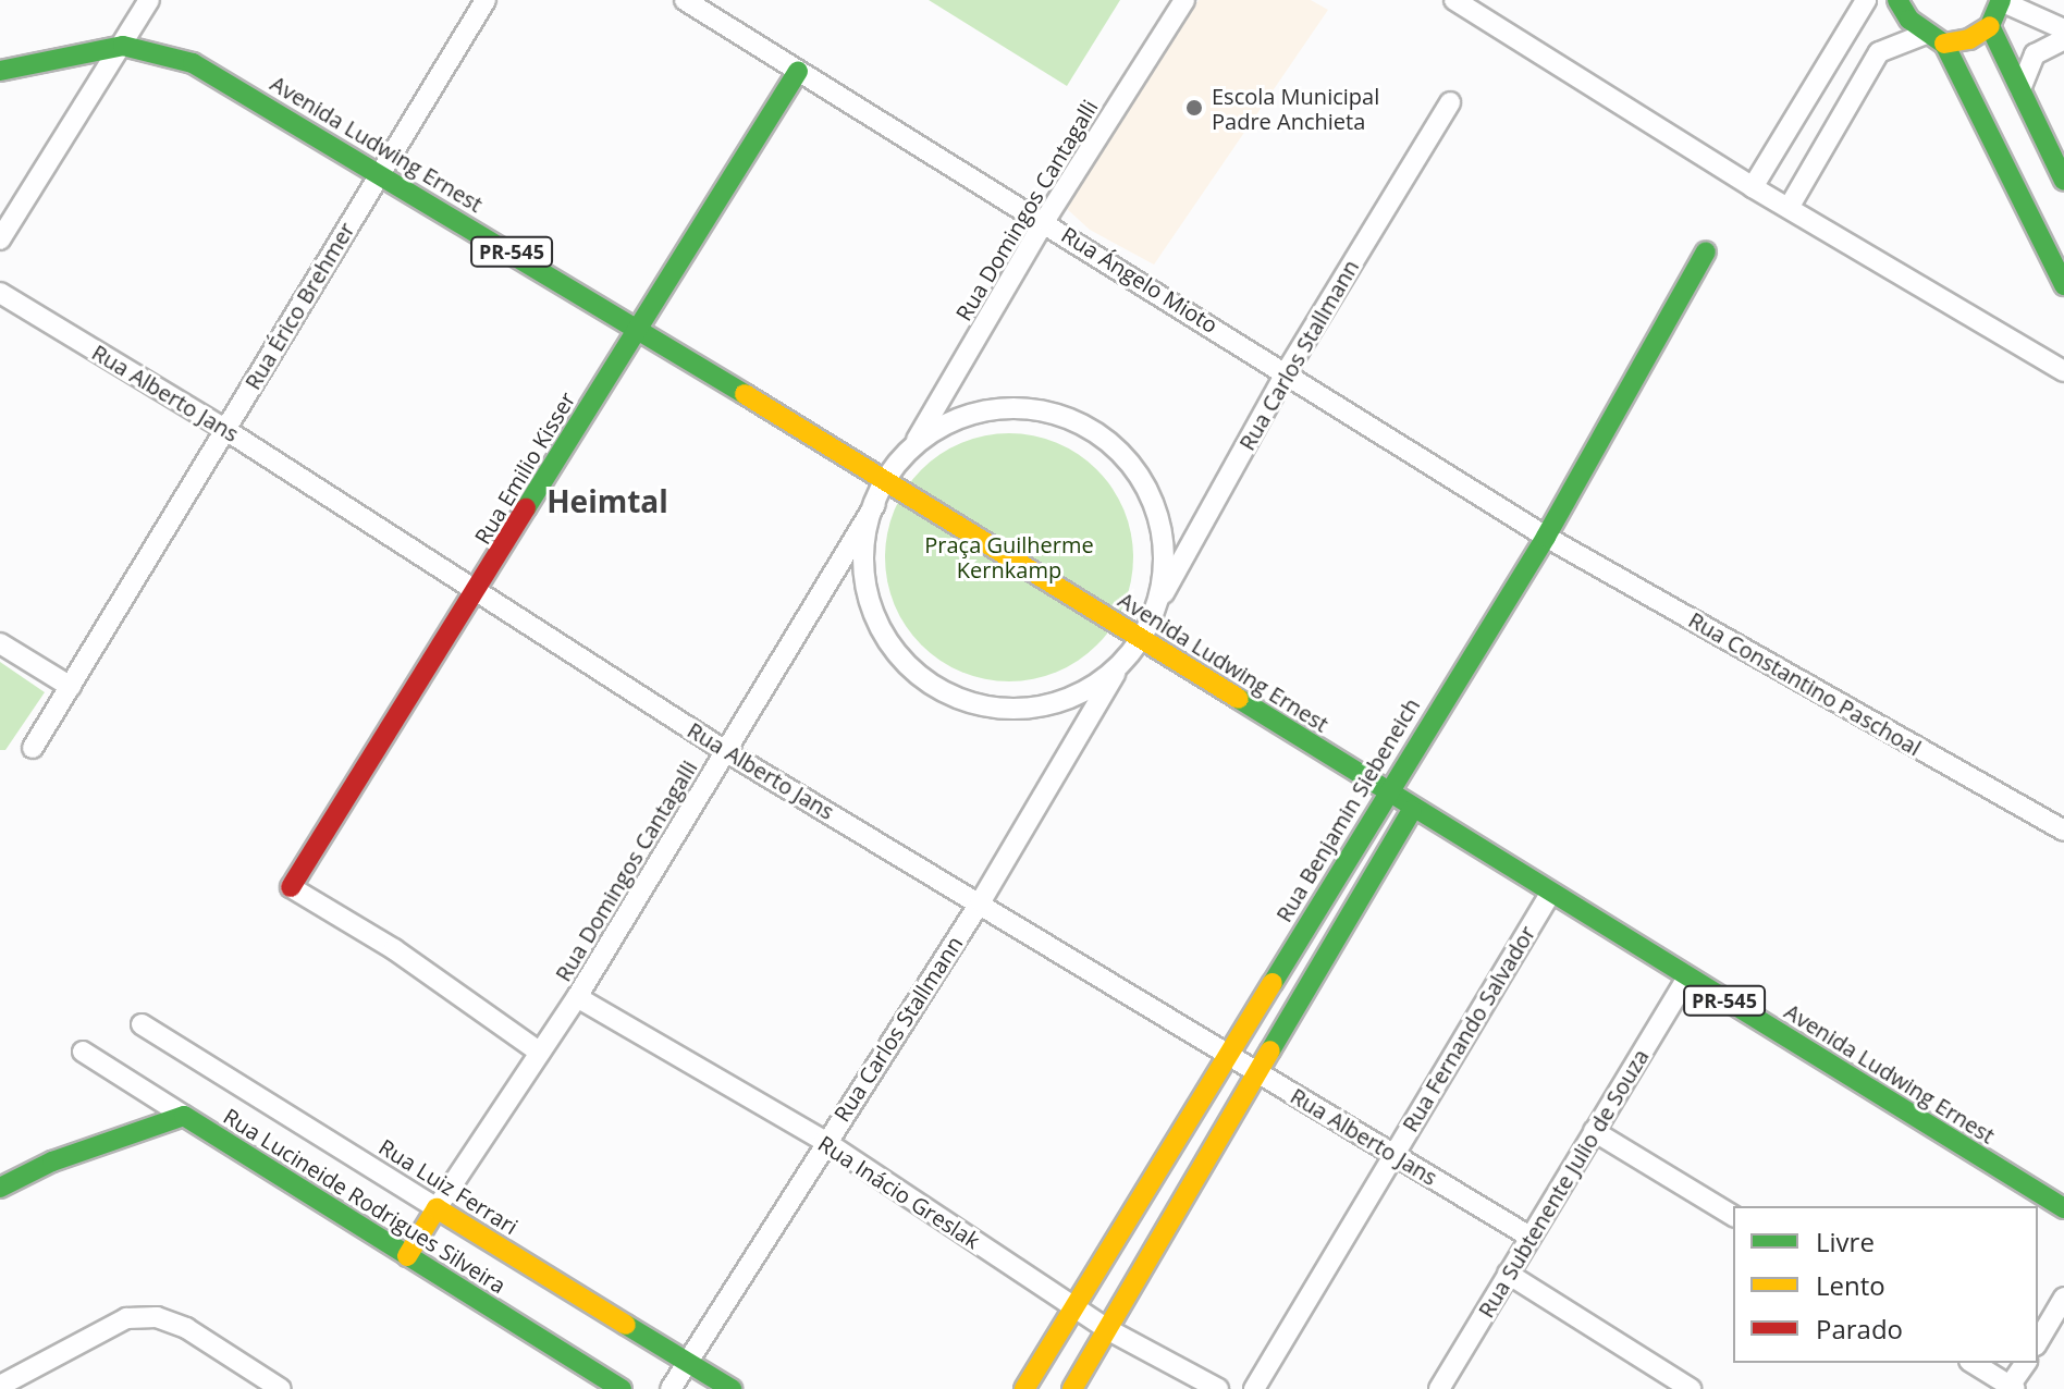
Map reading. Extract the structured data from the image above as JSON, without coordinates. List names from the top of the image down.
{
  "streets": {
    "main road": [
      "Avenida Ludwing Ernest",
      "Rua Domingos Cantagalli",
      "PR-545",
      "Rua Emilio Kisser",
      "Rua Benjamin Siebeneich",
      "Rua Luiz Ferrari",
      "Rua Lucineide Rodrigues Silveira"
    ],
    "street": [
      "Rua Ángelo Mioto",
      "Rua Érico Brehmer",
      "Rua Carlos Stallmann",
      "Rua Alberto Jans",
      "Rua Constantino Paschoal",
      "Rua Fernando Salvador",
      "Rua Subtenente Julio de Souza",
      "Rua Inácio Greslak"
    ]
  },
  "crossings": [
    ["Avenida Ludwing Ernest", "Rua Domingos Cantagalli"],
    ["Avenida Ludwing Ernest", "PR-545"],
    ["Avenida Ludwing Ernest", "Rua Érico Brehmer"],
    ["Avenida Ludwing Ernest", "Rua Emilio Kisser"],
    ["Avenida Ludwing Ernest", "Rua Benjamin Siebeneich"],
    ["Avenida Ludwing Ernest", "Rua Fernando Salvador"],
    ["Avenida Ludwing Ernest", "Rua Subtenente Julio de Souza"],
    ["Rua Domingos Cantagalli", "Rua Ángelo Mioto"],
    ["Rua Domingos Cantagalli", "Rua Alberto Jans"],
    ["Rua Domingos Cantagalli", "Rua Luiz Ferrari"],
    ["Rua Domingos Cantagalli", "Rua Inácio Greslak"],
    ["Rua Domingos Cantagalli", "Rua Lucineide Rodrigues Silveira"],
    ["Rua Ángelo Mioto", "Rua Carlos Stallmann"],
    ["Rua Ángelo Mioto", "Rua Emilio Kisser"],
    ["Rua Ángelo Mioto", "Rua Constantino Paschoal"],
    ["Rua Ángelo Mioto", "Rua Benjamin Siebeneich"],
    ["Rua Érico Brehmer", "Rua Alberto Jans"],
    ["Rua Carlos Stallmann", "Rua Alberto Jans"],
    ["Rua Carlos Stallmann", "Rua Luiz Ferrari"],
    ["Rua Carlos Stallmann", "Rua Inácio Greslak"],
    ["Rua Alberto Jans", "Rua Emilio Kisser"],
    ["Rua Alberto Jans", "Rua Benjamin Siebeneich"],
    ["Rua Alberto Jans", "Rua Fernando Salvador"],
    ["Rua Alberto Jans", "Rua Subtenente Julio de Souza"],
    ["Rua Constantino Paschoal", "Rua Benjamin Siebeneich"],
    ["Rua Benjamin Siebeneich", "Rua Inácio Greslak"]
  ],
  "districts": ["Heimtal"],
  "parks": ["Praça Guilherme Kernkamp"],
  "places": ["Escola Municipal Padre Anchieta"],
  "legend": ["Livre", "Lento", "Parado"]
}
